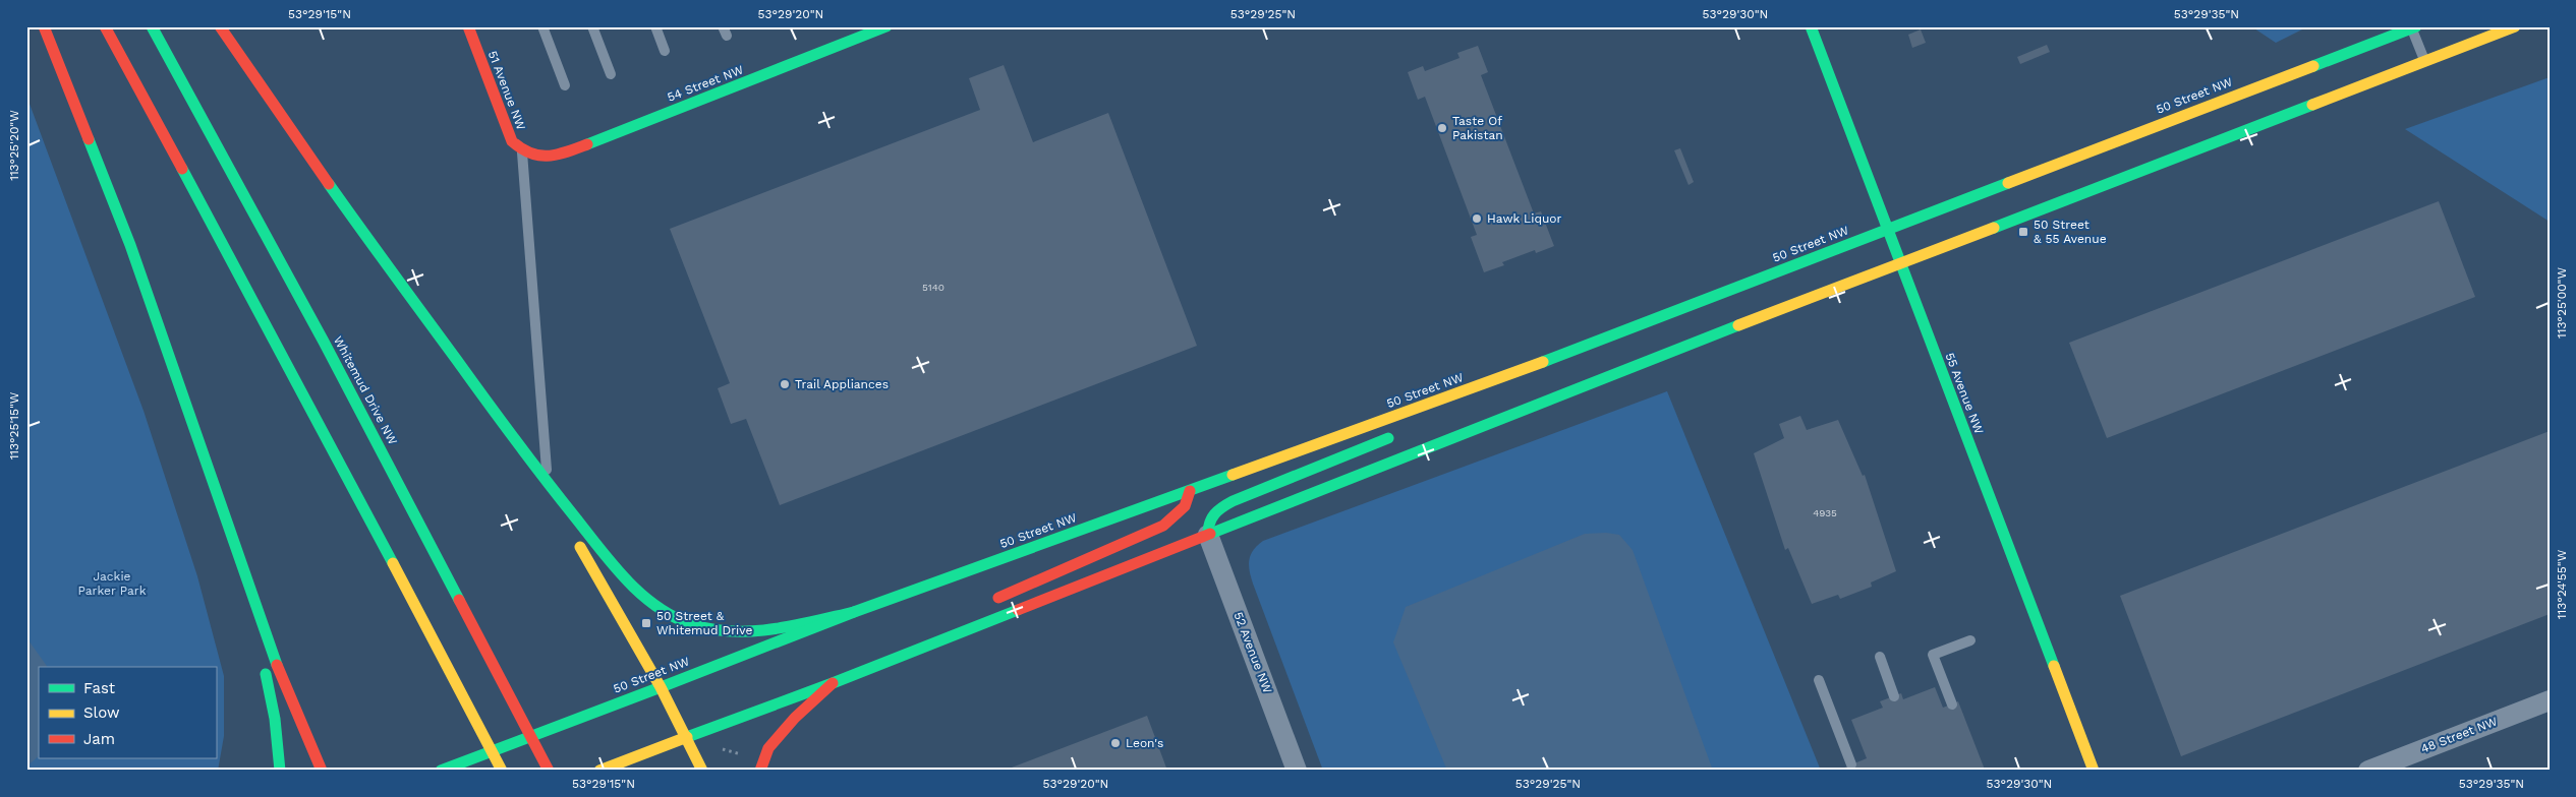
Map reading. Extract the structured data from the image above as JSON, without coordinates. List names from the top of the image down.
{
  "streets": {
    "main road": [
      "54 Street NW",
      "51 Avenue NW",
      "50 Street NW",
      "Whitemud Drive NW",
      "55 Avenue NW"
    ],
    "street": ["52 Avenue NW", "48 Street NW"]
  },
  "crossings": [
    ["54 Street NW", "51 Avenue NW"],
    ["50 Street NW", "55 Avenue NW"]
  ],
  "parks": ["Jackie Parker Park"],
  "places": {
    "other": [
      "Taste Of Pakistan",
      "Hawk Liquor",
      "Trail Appliances",
      "Leon's"
    ],
    "transit": ["50 Street & 55 Avenue", "50 Street & Whitemud Drive"]
  },
  "house_numbers": ["5140", "4935"],
  "legend": ["Fast", "Slow", "Jam"],
  "coordinates": [
    "53°29'15\"N",
    "53°29'20\"N",
    "53°29'25\"N",
    "53°29'30\"N",
    "53°29'35\"N",
    "113°25'20\"W",
    "113°25'00\"W",
    "113°25'15\"W",
    "113°24'55\"W"
  ]
}
